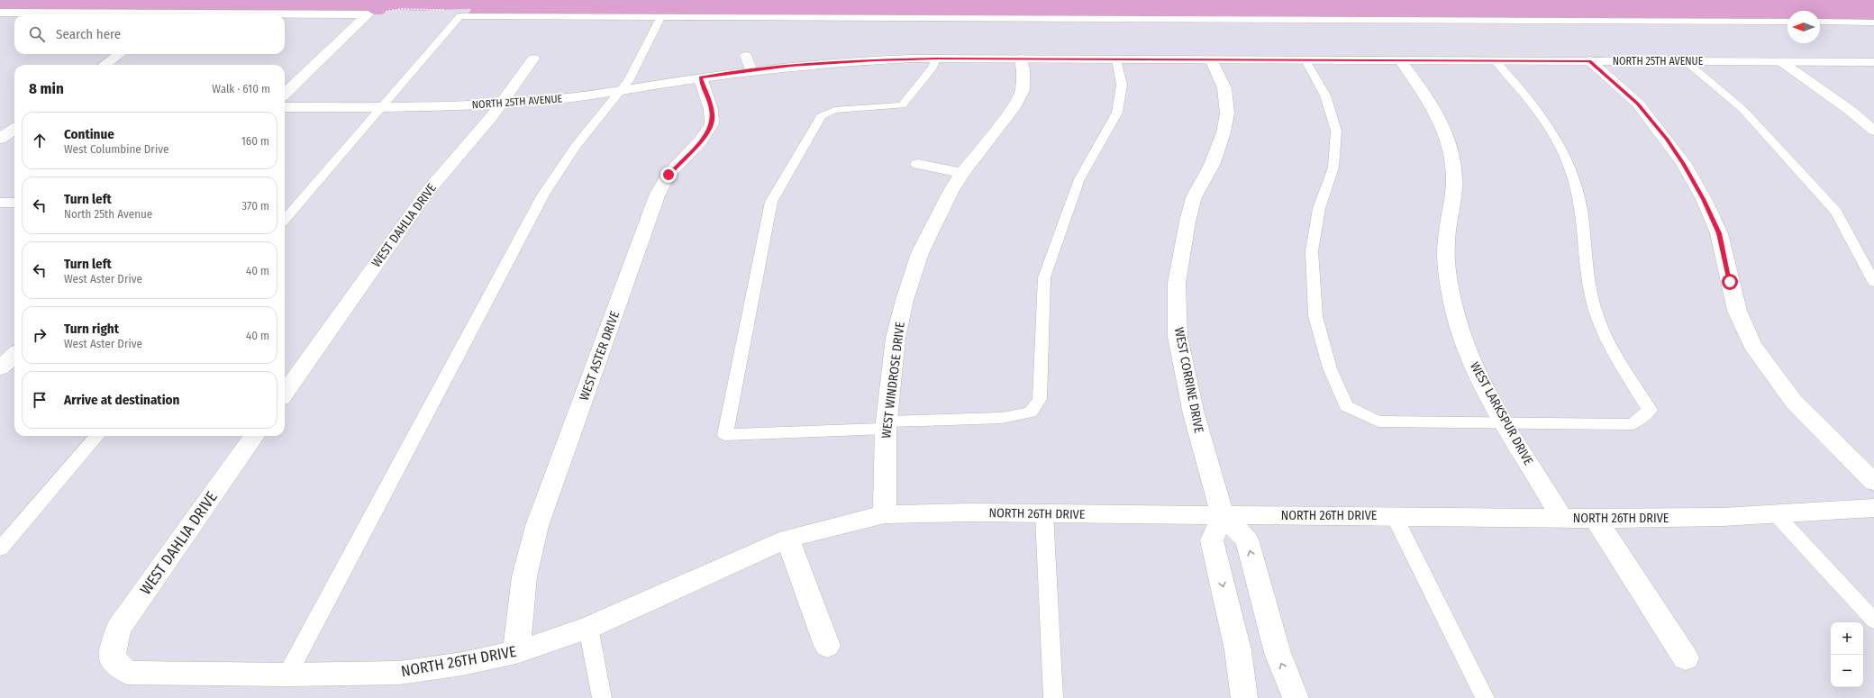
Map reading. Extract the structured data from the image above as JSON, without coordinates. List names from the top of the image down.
{
  "streets": {
    "street": [
      "NORTH 25TH AVENUE",
      "WEST DAHLIA DRIVE",
      "WEST ASTER DRIVE",
      "WEST WINDROSE DRIVE",
      "WEST CORRINE DRIVE",
      "WEST LARKSPUR DRIVE",
      "NORTH 26TH DRIVE"
    ]
  },
  "crossings": [
    ["NORTH 25TH AVENUE", "WEST DAHLIA DRIVE"],
    ["NORTH 25TH AVENUE", "WEST ASTER DRIVE"],
    ["NORTH 25TH AVENUE", "WEST WINDROSE DRIVE"],
    ["NORTH 25TH AVENUE", "WEST CORRINE DRIVE"],
    ["NORTH 25TH AVENUE", "WEST LARKSPUR DRIVE"],
    ["WEST DAHLIA DRIVE", "NORTH 26TH DRIVE"],
    ["WEST ASTER DRIVE", "NORTH 26TH DRIVE"],
    ["WEST WINDROSE DRIVE", "NORTH 26TH DRIVE"],
    ["WEST CORRINE DRIVE", "NORTH 26TH DRIVE"],
    ["WEST LARKSPUR DRIVE", "NORTH 26TH DRIVE"]
  ],
  "north": "left",
  "page": {
    "search": "Search here",
    "heading": ["8 min", "Walk · 610 m"],
    "list": [
      ["Continue", "West Columbine Drive", "160 m"],
      ["Turn left", "North 25th Avenue", "370 m"],
      ["Turn left", "West Aster Drive", "40 m"],
      ["Turn right", "West Aster Drive", "40 m"],
      "Arrive at destination"
    ],
    "map_buttons": ["+", "−"]
  }
}
